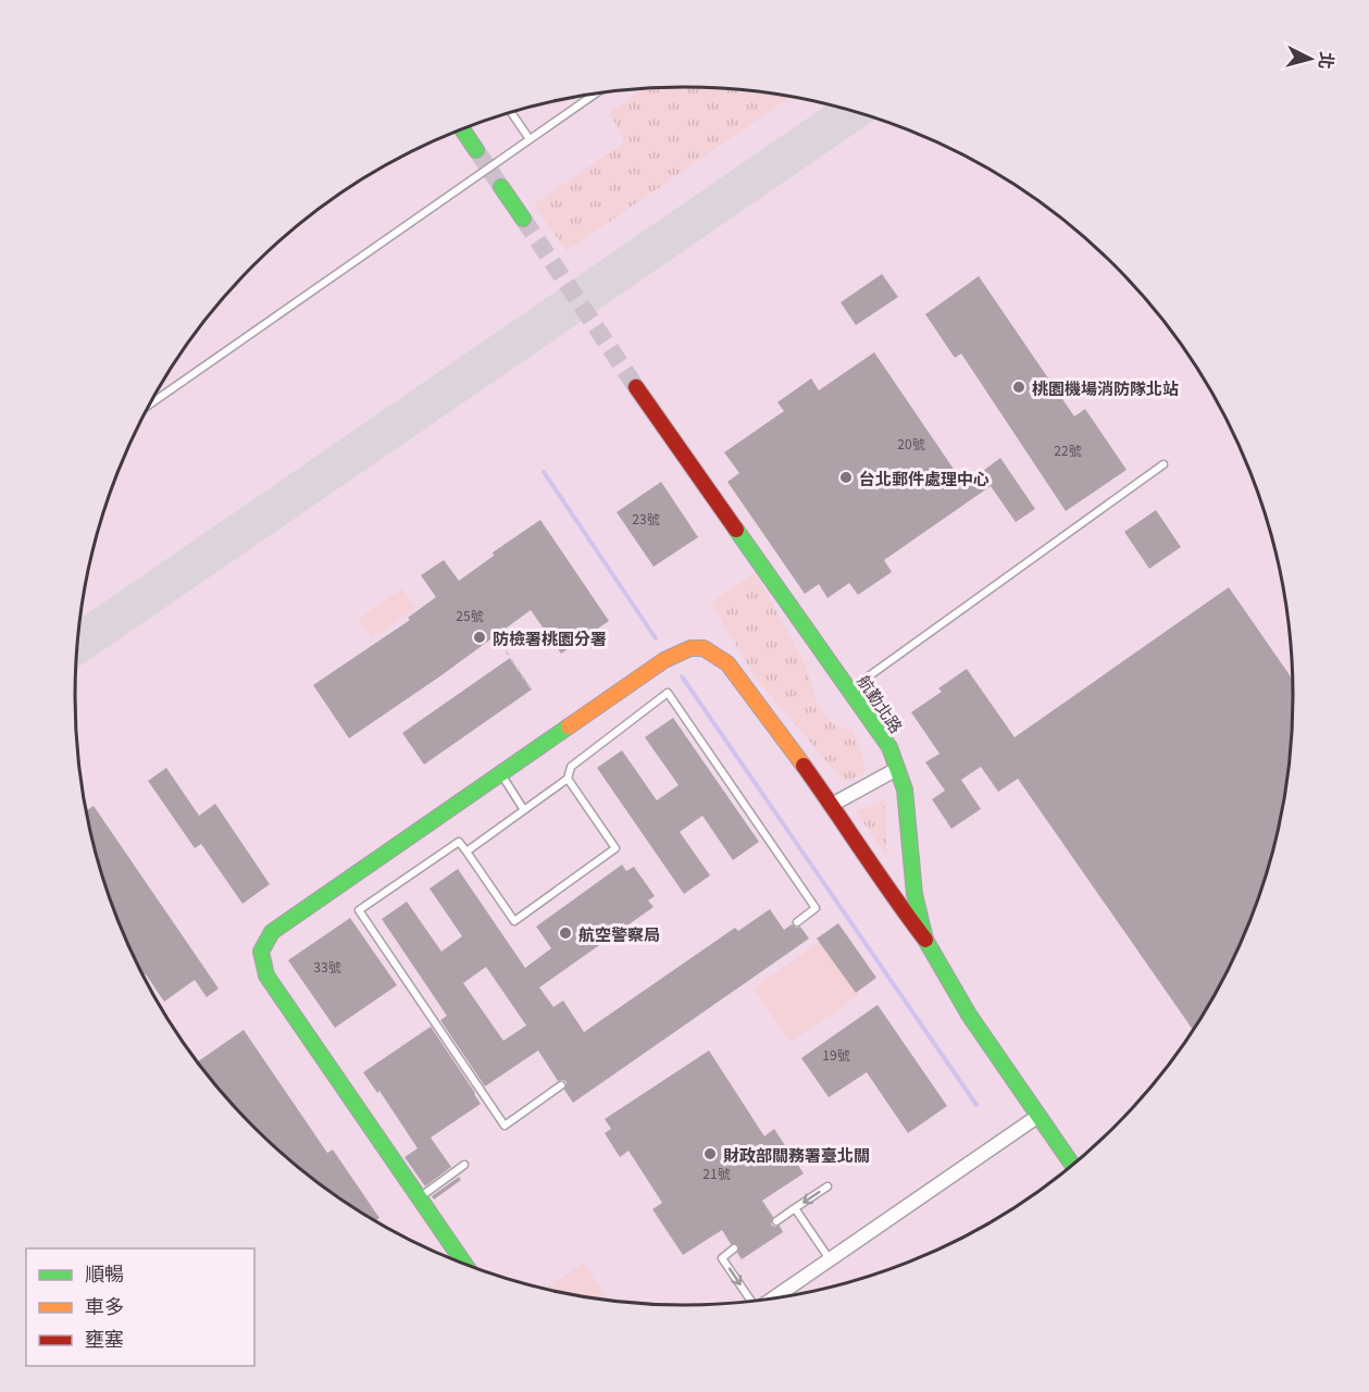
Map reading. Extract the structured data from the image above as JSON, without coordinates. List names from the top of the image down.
{
  "streets": {
    "street": ["航勤北路"]
  },
  "places": [
    "桃園機場消防隊北站",
    "台北郵件處理中心",
    "防檢署桃園分署",
    "航空警察局",
    "財政部關務署臺北關"
  ],
  "house_numbers": [
    "20號",
    "22號",
    "23號",
    "25號",
    "33號",
    "19號",
    "21號"
  ],
  "legend": ["順暢", "車多", "壅塞"],
  "north": "right"
}
